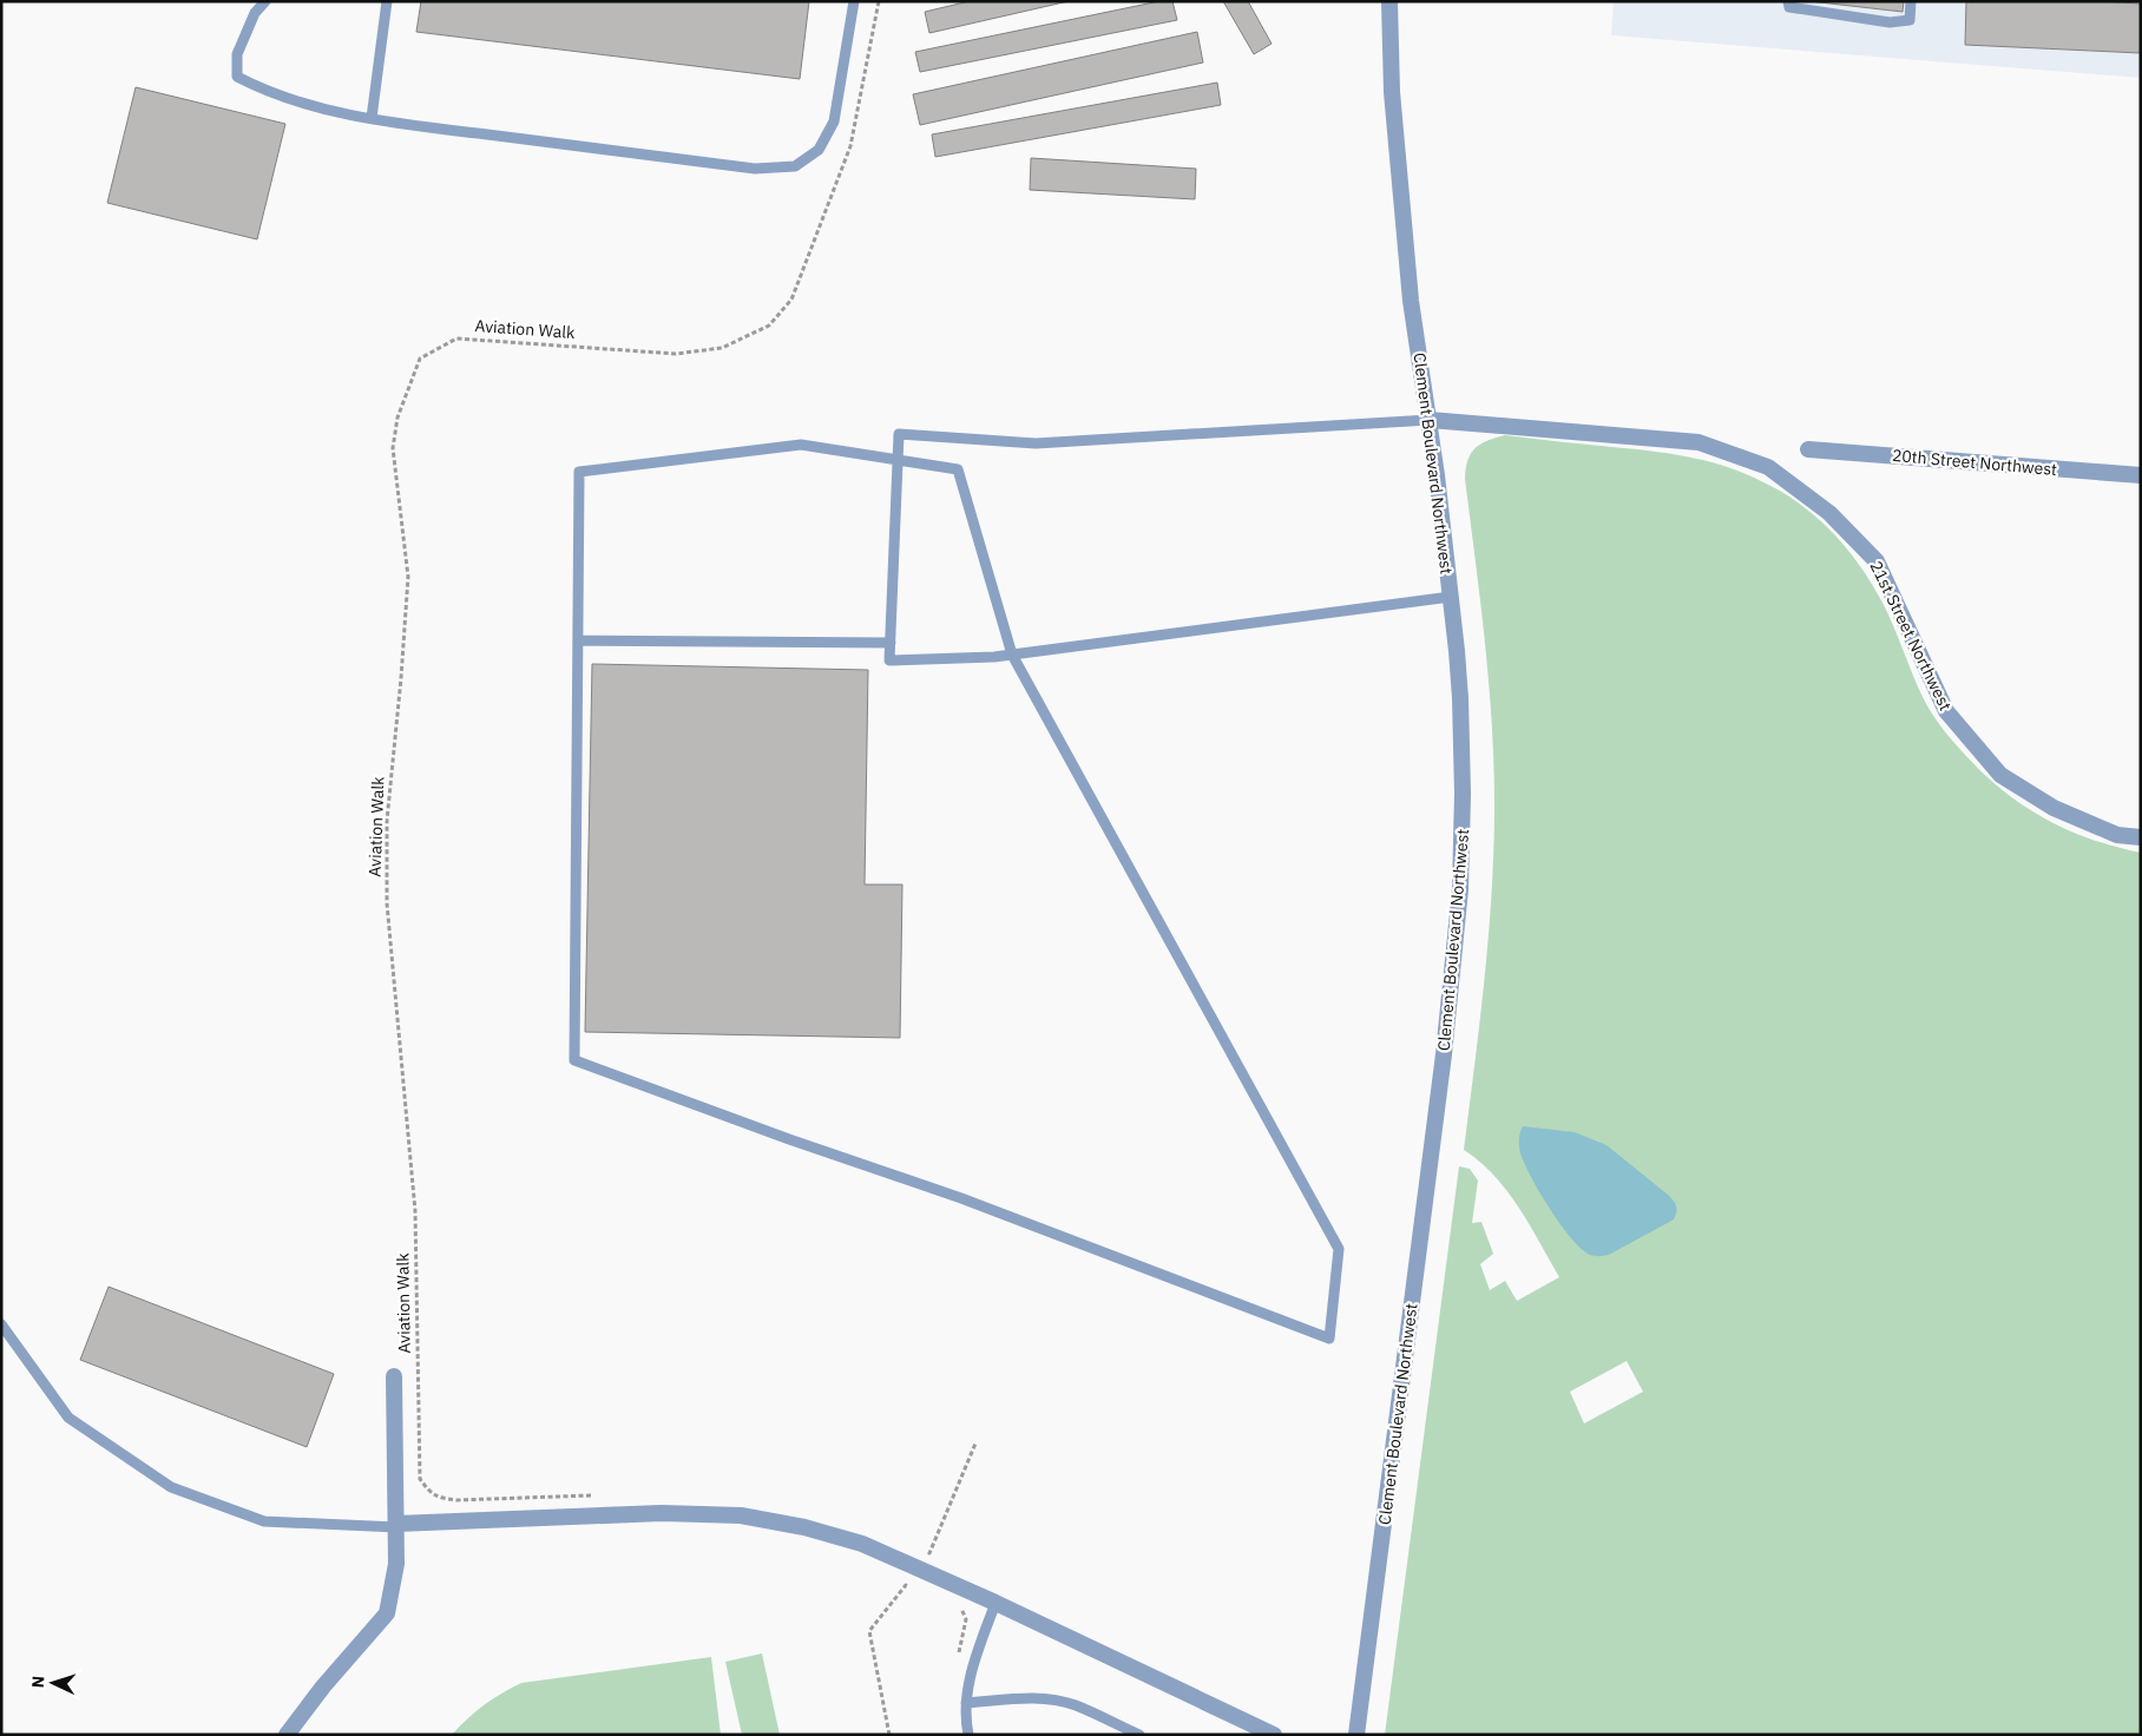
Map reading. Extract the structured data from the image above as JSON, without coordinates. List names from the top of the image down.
{
  "streets": {
    "street": ["20th Street Northwest", "Clement Boulevard Northwest", "21st Street Northwest"],
    "path": ["Aviation Walk"]
  },
  "crossings": [
    ["Clement Boulevard Northwest", "21st Street Northwest"]
  ],
  "north": "left"
}
